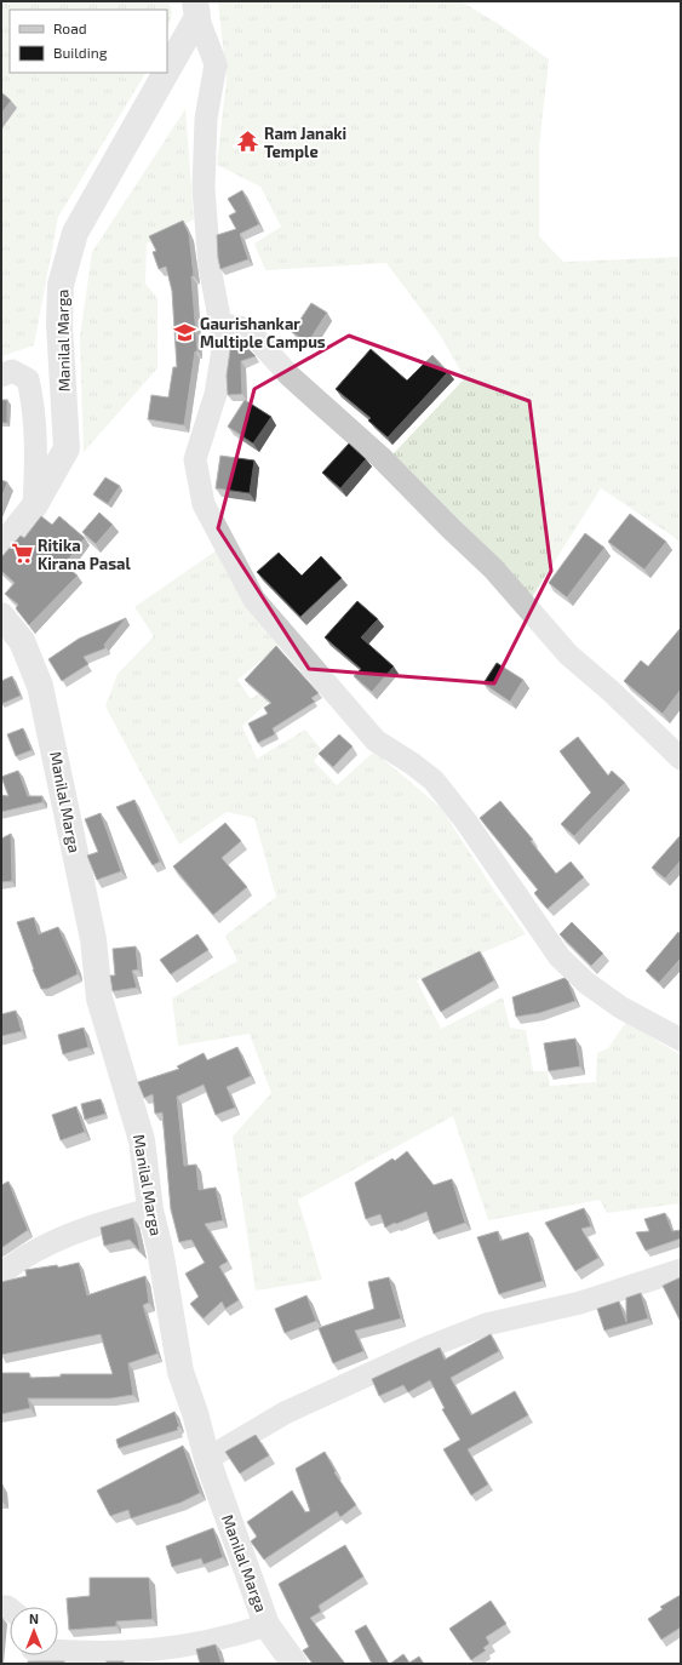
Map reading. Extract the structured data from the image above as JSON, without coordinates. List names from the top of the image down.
{
  "streets": {
    "street": ["Manilal Marga"]
  },
  "places": {
    "temple": ["Ram Janaki Temple"],
    "school or university": ["Gaurishankar Multiple Campus"],
    "supermarket": ["Ritika Kirana Pasal"]
  },
  "legend": ["Road", "Building"],
  "north": "top"
}
